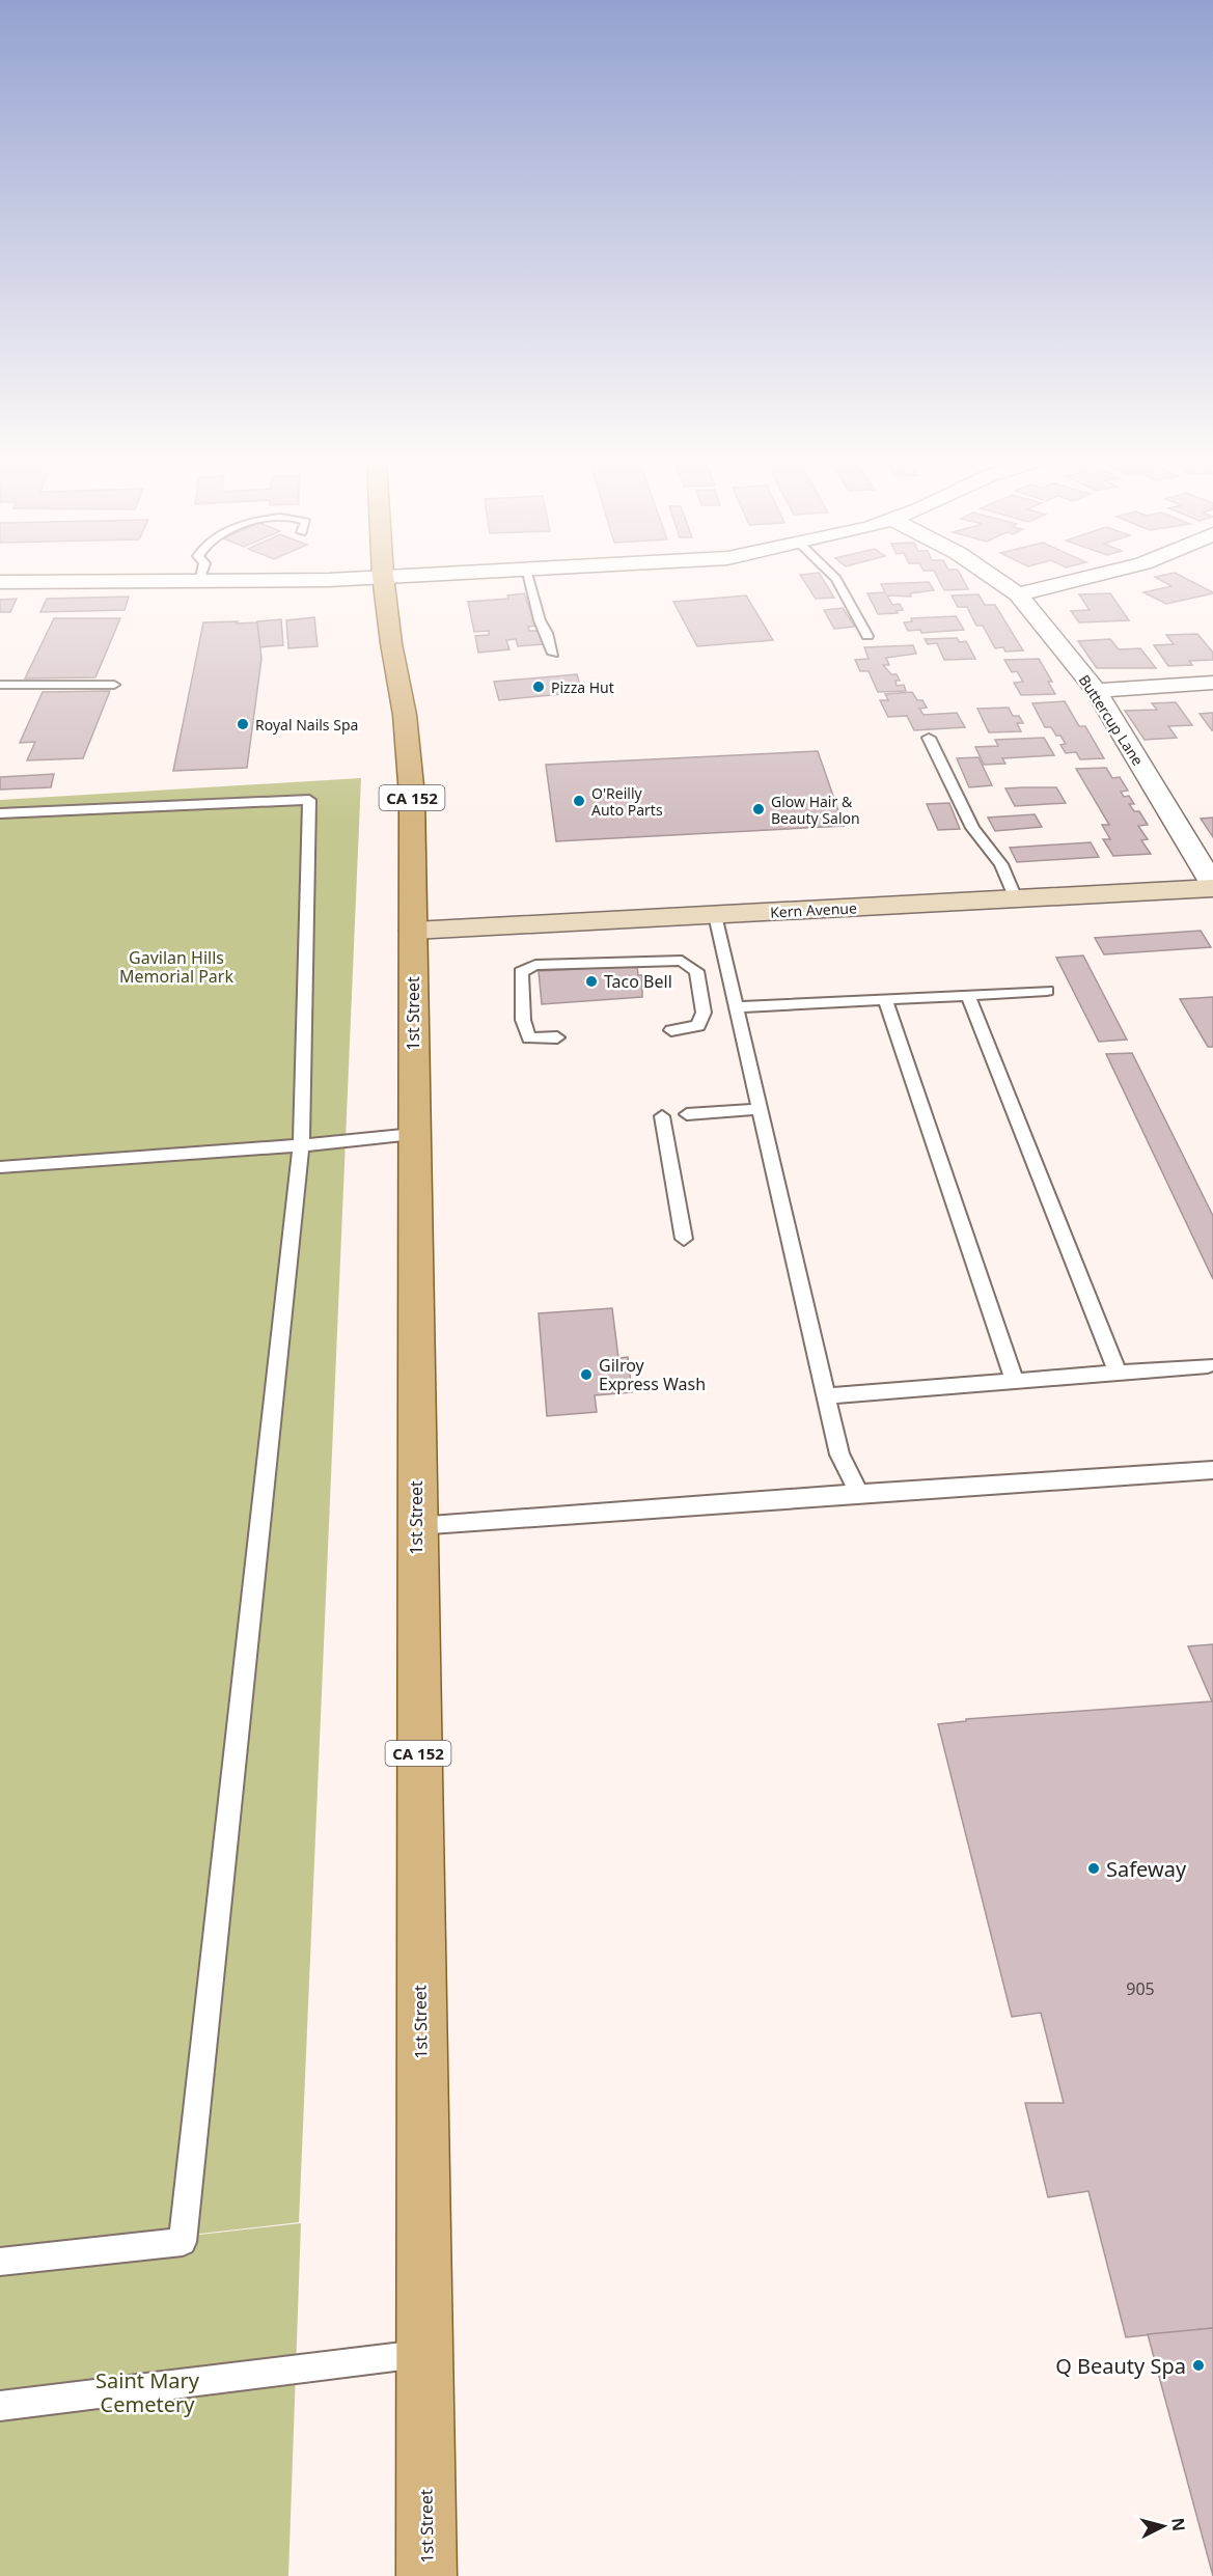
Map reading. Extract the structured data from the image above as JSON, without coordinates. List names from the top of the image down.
{
  "streets": {
    "main road": ["CA 152", "1st Street"],
    "street": ["Buttercup Lane", "Kern Avenue"]
  },
  "crossings": [
    ["Buttercup Lane", "Kern Avenue"],
    ["Kern Avenue", "1st Street"]
  ],
  "parks": ["Gavilan Hills Memorial Park", "Saint Mary Cemetery"],
  "places": [
    "Pizza Hut",
    "Royal Nails Spa",
    "O'Reilly Auto Parts",
    "Glow Hair & Beauty Salon",
    "Taco Bell",
    "Gilroy Express Wash",
    "Safeway",
    "Q Beauty Spa"
  ],
  "house_numbers": ["905"],
  "north": "right"
}
